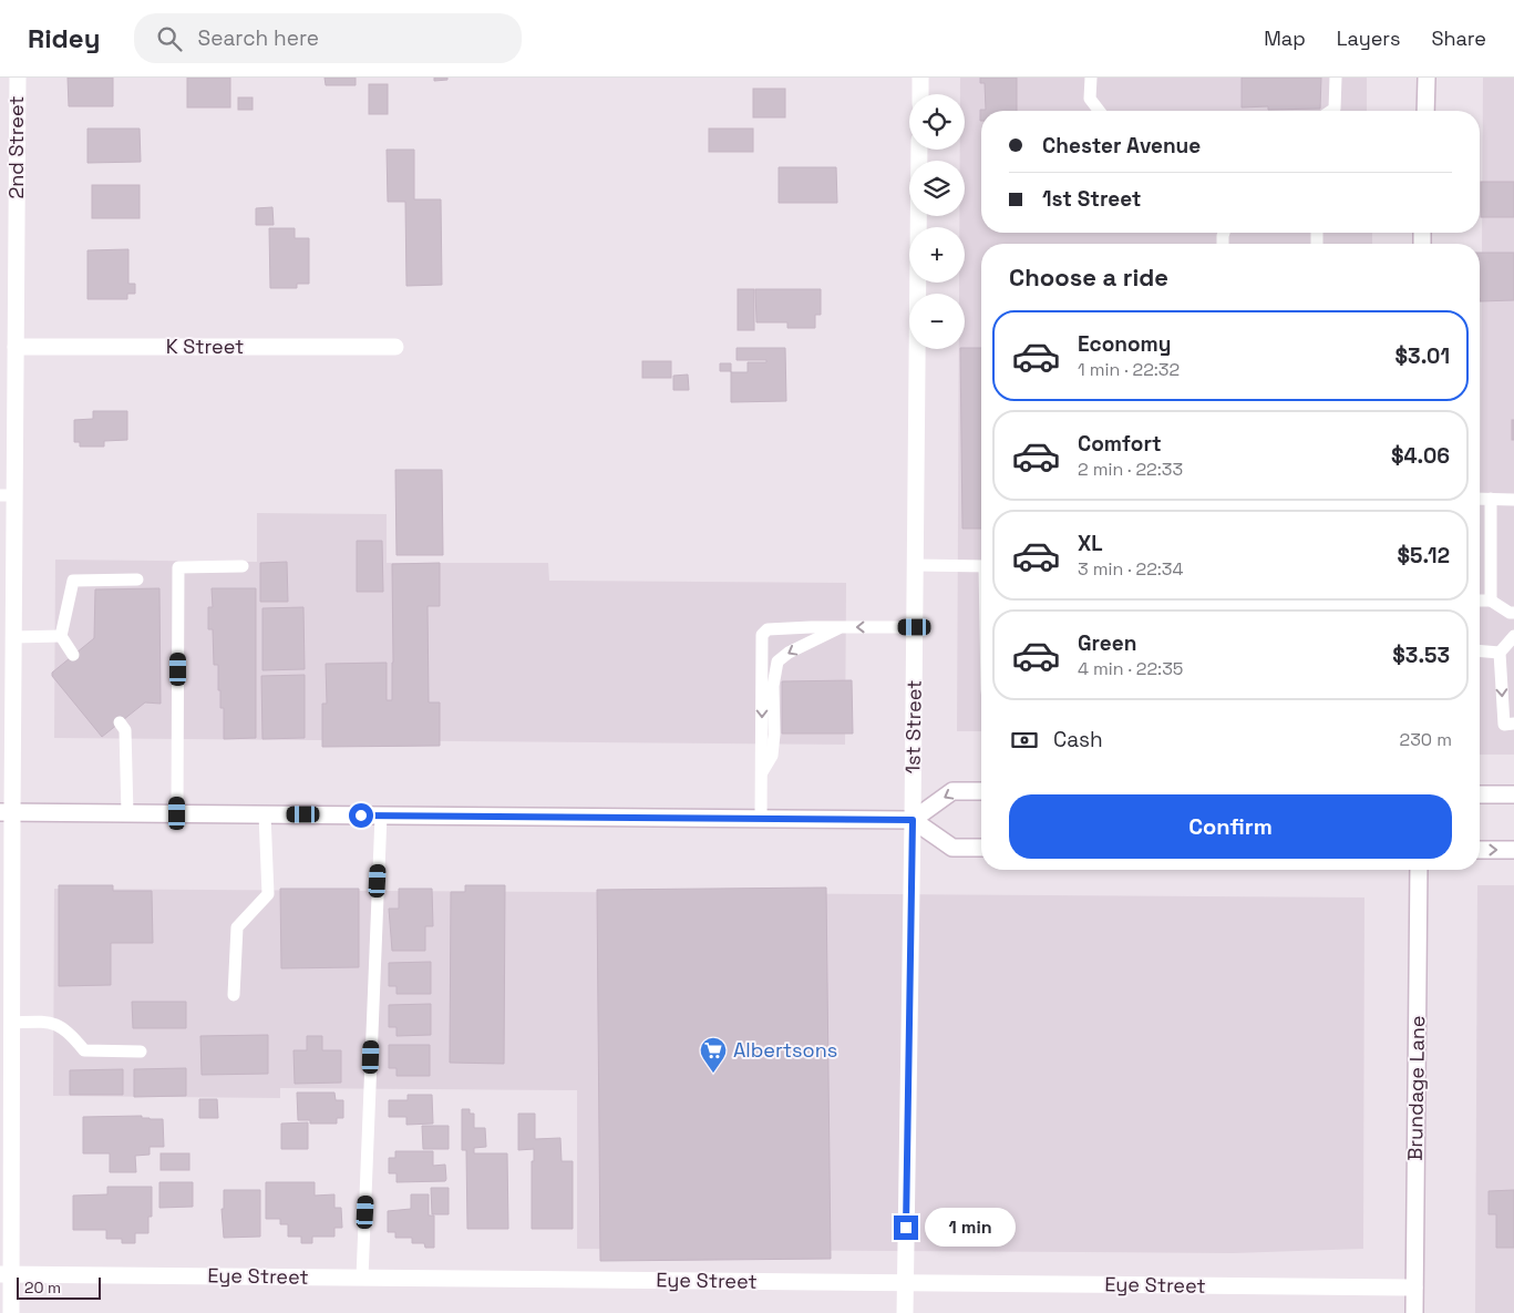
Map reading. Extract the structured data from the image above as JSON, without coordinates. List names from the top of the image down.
{
  "streets": {
    "street": [
      "2nd Street",
      "K Street",
      "1st Street",
      "Brundage Lane",
      "Eye Street"
    ]
  },
  "crossings": [
    ["2nd Street", "K Street"],
    ["2nd Street", "Eye Street"],
    ["1st Street", "Eye Street"],
    ["Brundage Lane", "Eye Street"]
  ],
  "places": {
    "supermarket": ["Albertsons"]
  },
  "scale_bar": "20 m",
  "page": {
    "header": "Ridey",
    "search": "Search here",
    "nav": ["Map", "Layers", "Share"],
    "map_buttons": ["+", "−"],
    "banner": ["Chester Avenue", "1st Street"],
    "heading": "Choose a ride",
    "list": [
      {
        "name": "Economy",
        "note": "1 min · 22:32",
        "value": "$3.01"
      },
      {
        "name": "Comfort",
        "note": "2 min · 22:33",
        "value": "$4.06"
      },
      {
        "name": "XL",
        "note": "3 min · 22:34",
        "value": "$5.12"
      },
      {
        "name": "Green",
        "note": "4 min · 22:35",
        "value": "$3.53"
      }
    ],
    "pay": ["Cash", "230 m"],
    "buttons": "Confirm",
    "bubble": "1 min",
    "scale": "20 m"
  }
}
